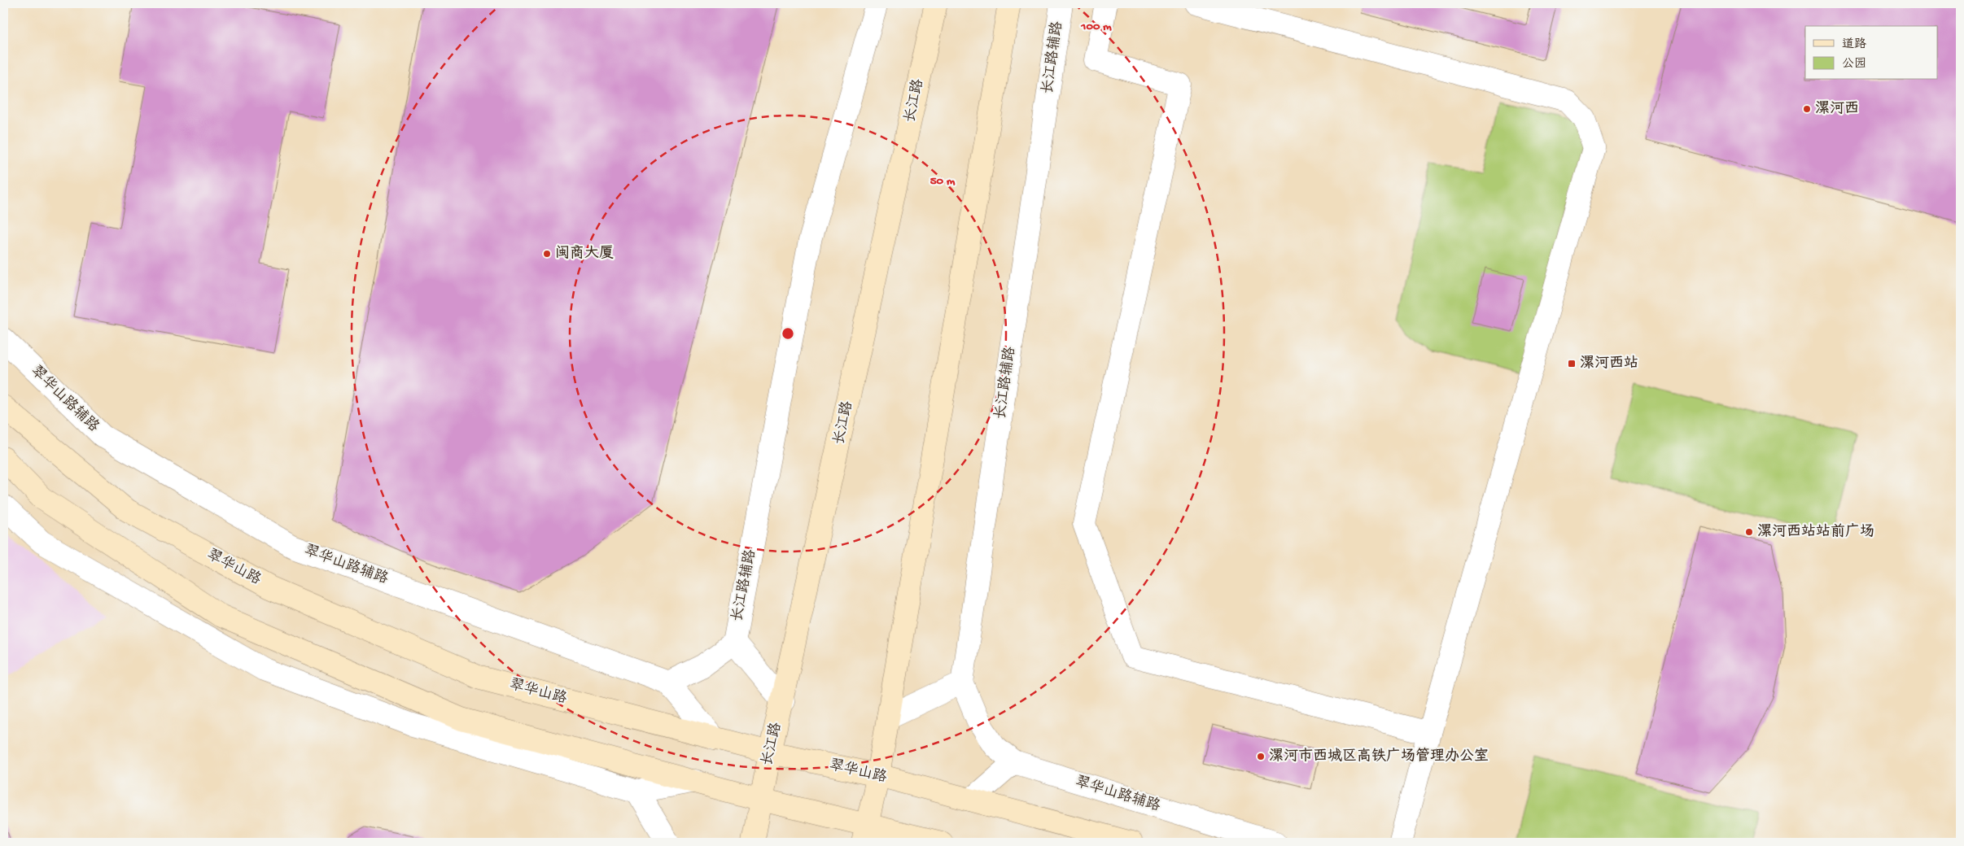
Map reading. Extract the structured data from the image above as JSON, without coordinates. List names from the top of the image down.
{
  "streets": {
    "main road": ["长江路", "翠华山路"],
    "street": ["长江路辅路", "翠华山路辅路"]
  },
  "crossings": [
    ["长江路辅路", "长江路"],
    ["长江路", "翠华山路"]
  ],
  "places": {
    "other": [
      "漯河西",
      "闽商大厦",
      "漯河西站站前广场",
      "漯河市西城区高铁广场管理办公室"
    ],
    "transit": ["漯河西站"]
  },
  "legend": ["道路", "公园"],
  "rings": ["100 m", "50 m"]
}
